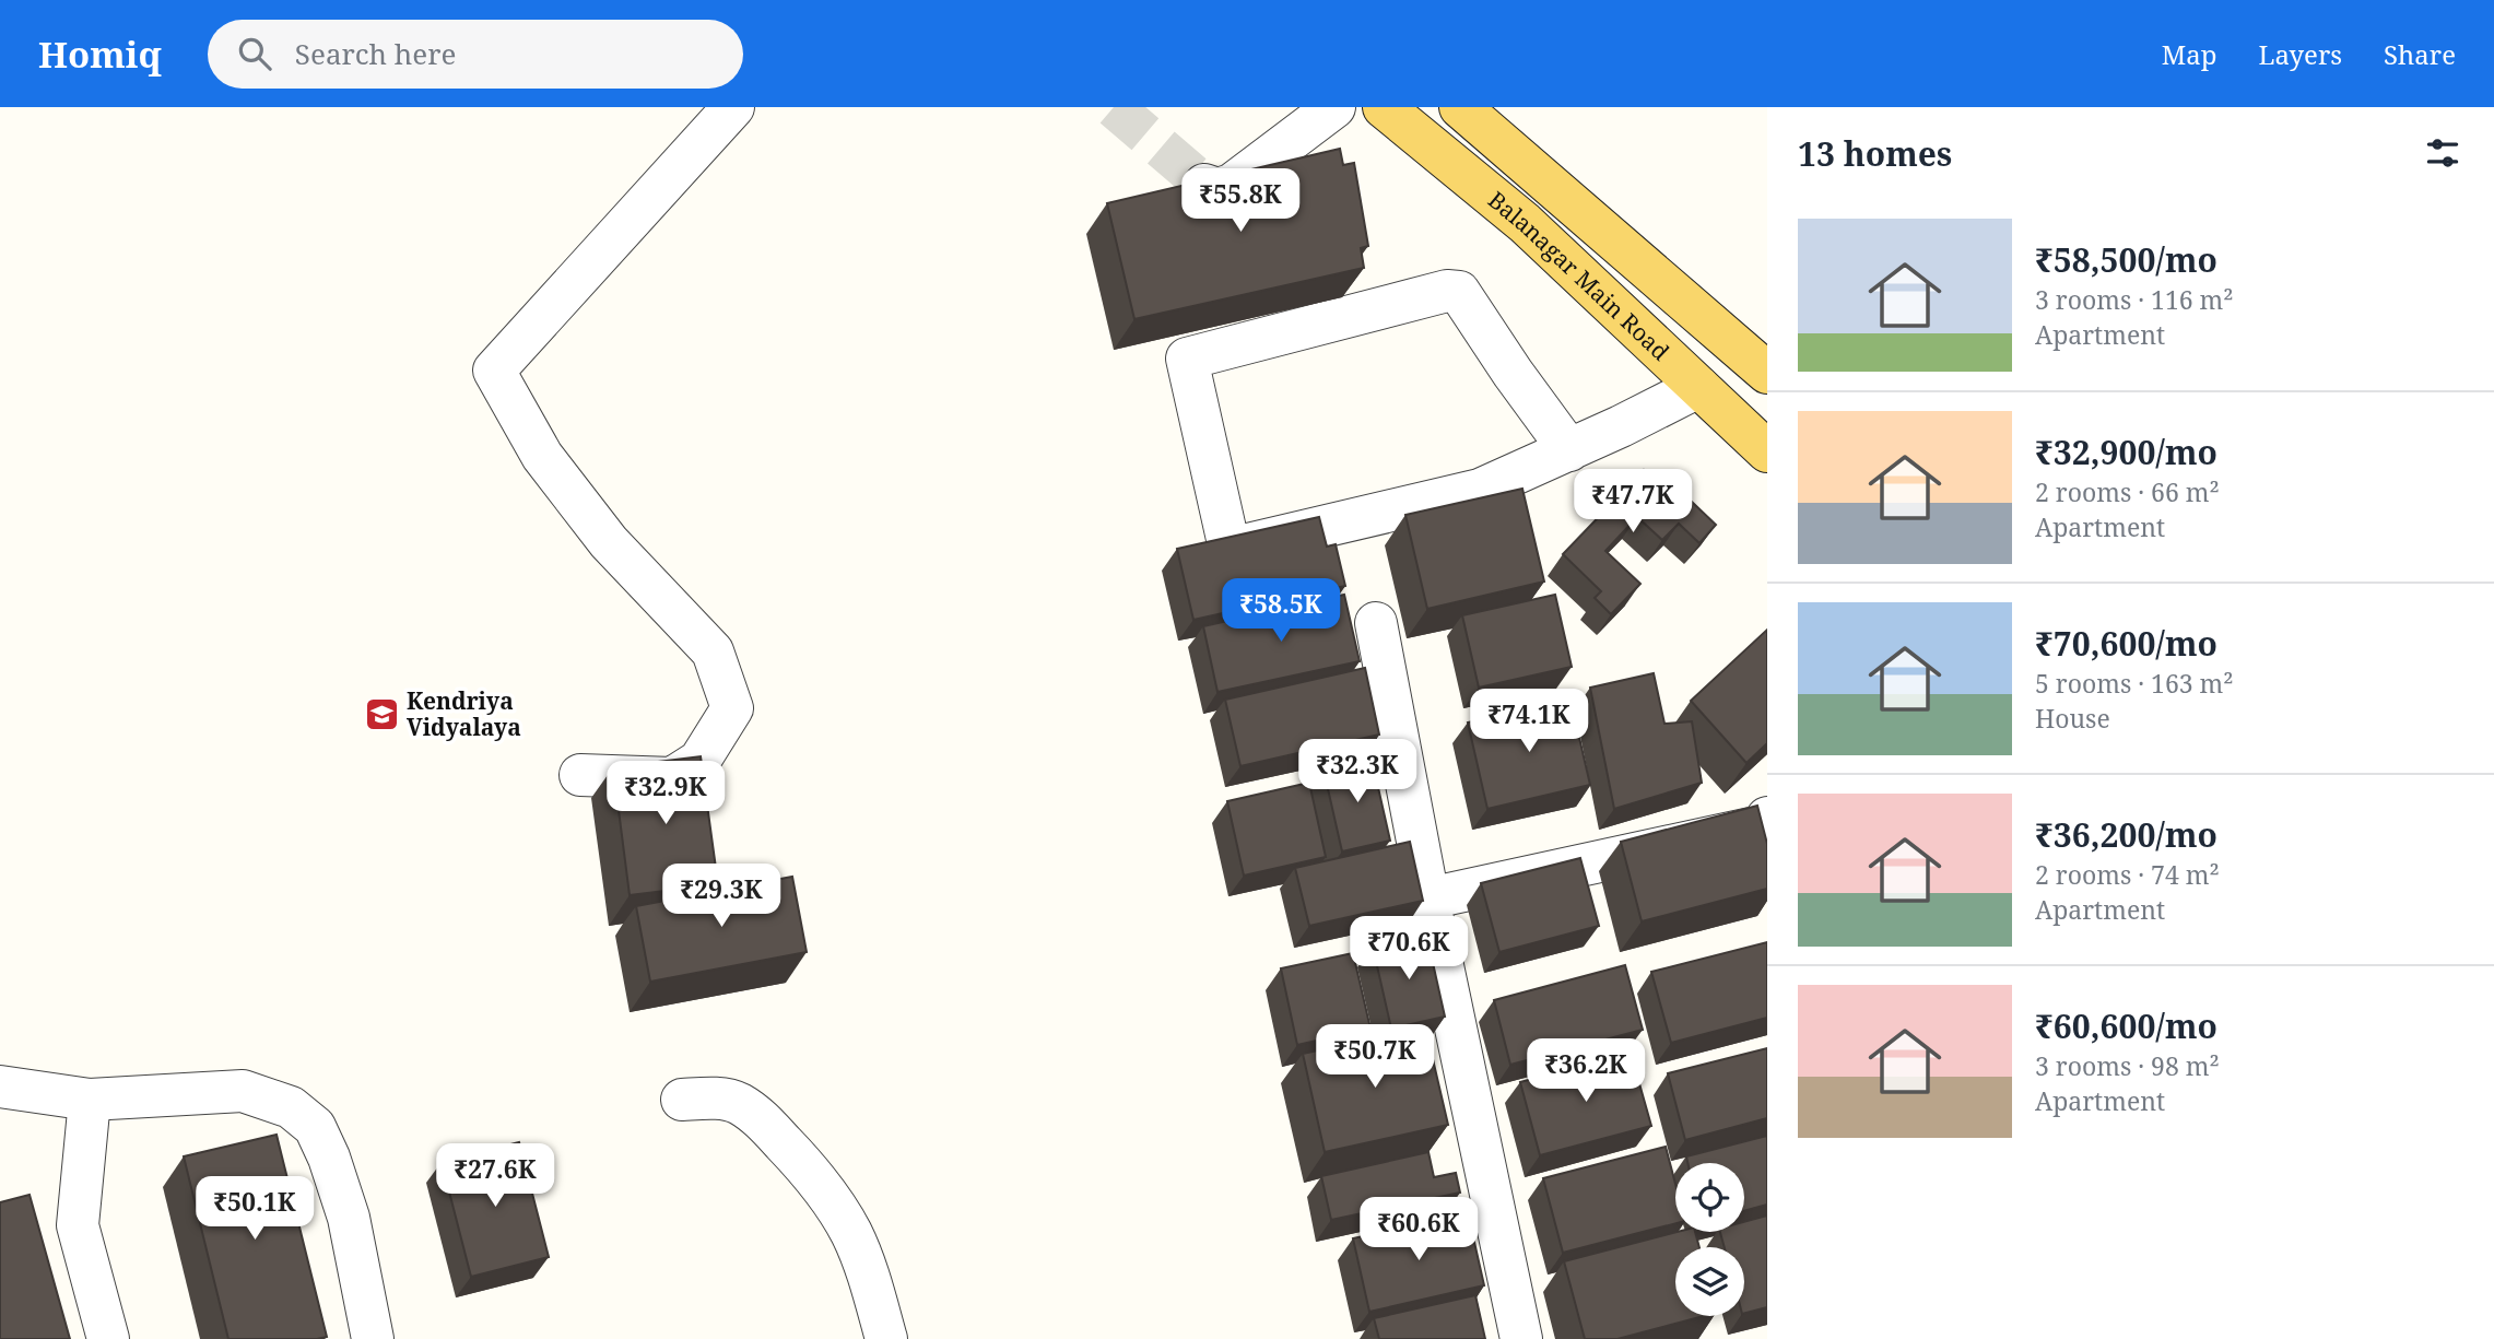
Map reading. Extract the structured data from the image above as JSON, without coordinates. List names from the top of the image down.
{
  "streets": {
    "main road": ["Balanagar Main Road"]
  },
  "places": {
    "school or university": ["Kendriya Vidyalaya"]
  },
  "page": {
    "header": "Homiq",
    "search": "Search here",
    "nav": ["Map", "Layers", "Share"],
    "heading": "13 homes",
    "price": [
      "₹55.8K",
      "₹47.7K",
      "₹58.5K",
      "₹74.1K",
      "₹32.3K",
      "₹32.9K",
      "₹29.3K",
      "₹70.6K",
      "₹50.7K",
      "₹36.2K",
      "₹27.6K",
      "₹50.1K",
      "₹60.6K"
    ],
    "list": [
      {
        "name": "₹58,500/mo",
        "note": "3 rooms · 116 m² · Apartment"
      },
      {
        "name": "₹32,900/mo",
        "note": "2 rooms · 66 m² · Apartment"
      },
      {
        "name": "₹70,600/mo",
        "note": "5 rooms · 163 m² · House"
      },
      {
        "name": "₹36,200/mo",
        "note": "2 rooms · 74 m² · Apartment"
      },
      {
        "name": "₹60,600/mo",
        "note": "3 rooms · 98 m² · Apartment"
      }
    ]
  }
}
